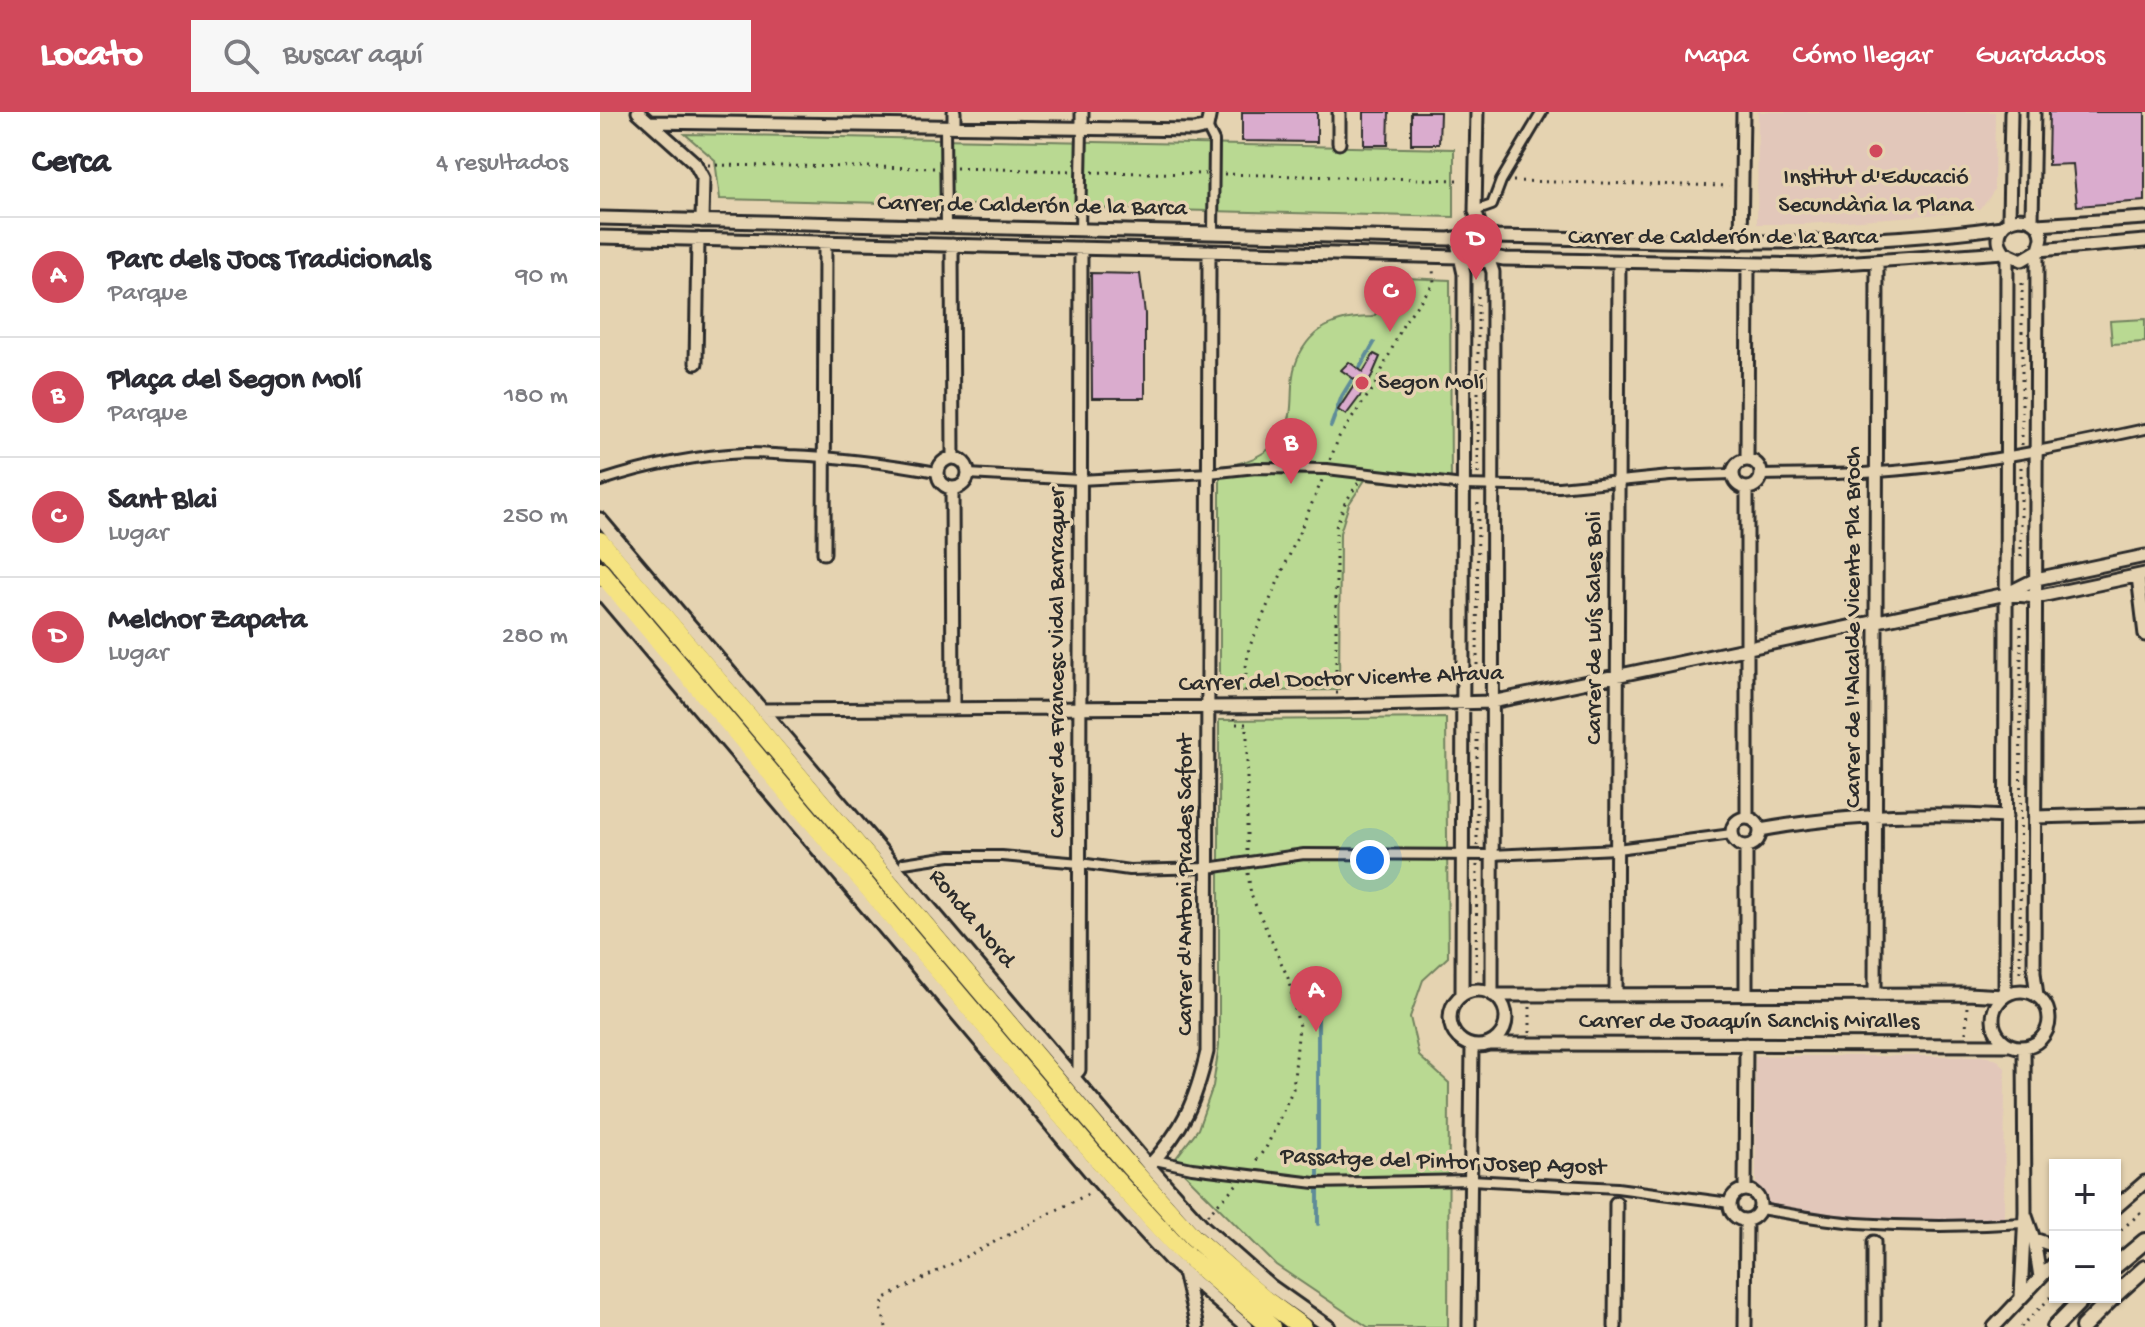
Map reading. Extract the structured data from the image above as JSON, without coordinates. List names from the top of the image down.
{
  "streets": {
    "main road": ["Ronda Nord"],
    "street": [
      "Carrer de Calderón de la Barca",
      "Carrer de l'Alcalde Vicente Pla Broch",
      "Carrer de Luís Sales Boli",
      "Carrer de Francesc Vidal Barraquer",
      "Carrer del Doctor Vicente Altava",
      "Carrer d'Antoni Prades Safont",
      "Carrer de Joaquín Sanchis Miralles",
      "Passatge del Pintor Josep Agost"
    ]
  },
  "crossings": [
    ["Carrer de Calderón de la Barca", "Carrer de l'Alcalde Vicente Pla Broch"],
    ["Carrer de Calderón de la Barca", "Carrer de Luís Sales Boli"],
    ["Carrer de Calderón de la Barca", "Carrer de Francesc Vidal Barraquer"],
    ["Carrer de Calderón de la Barca", "Carrer d'Antoni Prades Safont"],
    ["Carrer de l'Alcalde Vicente Pla Broch", "Carrer del Doctor Vicente Altava"],
    ["Carrer de l'Alcalde Vicente Pla Broch", "Carrer de Joaquín Sanchis Miralles"],
    ["Carrer de Luís Sales Boli", "Carrer del Doctor Vicente Altava"],
    ["Carrer de Luís Sales Boli", "Carrer de Joaquín Sanchis Miralles"],
    ["Carrer de Francesc Vidal Barraquer", "Carrer del Doctor Vicente Altava"],
    ["Carrer de Francesc Vidal Barraquer", "Ronda Nord"],
    ["Carrer del Doctor Vicente Altava", "Carrer d'Antoni Prades Safont"],
    ["Carrer del Doctor Vicente Altava", "Ronda Nord"],
    ["Carrer d'Antoni Prades Safont", "Ronda Nord"],
    ["Carrer d'Antoni Prades Safont", "Passatge del Pintor Josep Agost"],
    ["Ronda Nord", "Passatge del Pintor Josep Agost"]
  ],
  "places": ["Institut d'Educació Secundària la Plana", "Segon Molí"],
  "page": {
    "header": "Locato",
    "search": "Buscar aquí",
    "nav": ["Mapa", "Cómo llegar", "Guardados"],
    "heading": ["Cerca", "4 resultados"],
    "pins": [
      "D",
      "C",
      "B",
      "A"
    ],
    "list": [
      {
        "mark": "A",
        "name": "Parc dels Jocs Tradicionals",
        "note": "Parque",
        "value": "90 m"
      },
      {
        "mark": "B",
        "name": "Plaça del Segon Molí",
        "note": "Parque",
        "value": "180 m"
      },
      {
        "mark": "C",
        "name": "Sant Blai",
        "note": "Lugar",
        "value": "250 m"
      },
      {
        "mark": "D",
        "name": "Melchor Zapata",
        "note": "Lugar",
        "value": "280 m"
      }
    ],
    "map_buttons": ["+", "−"]
  }
}
